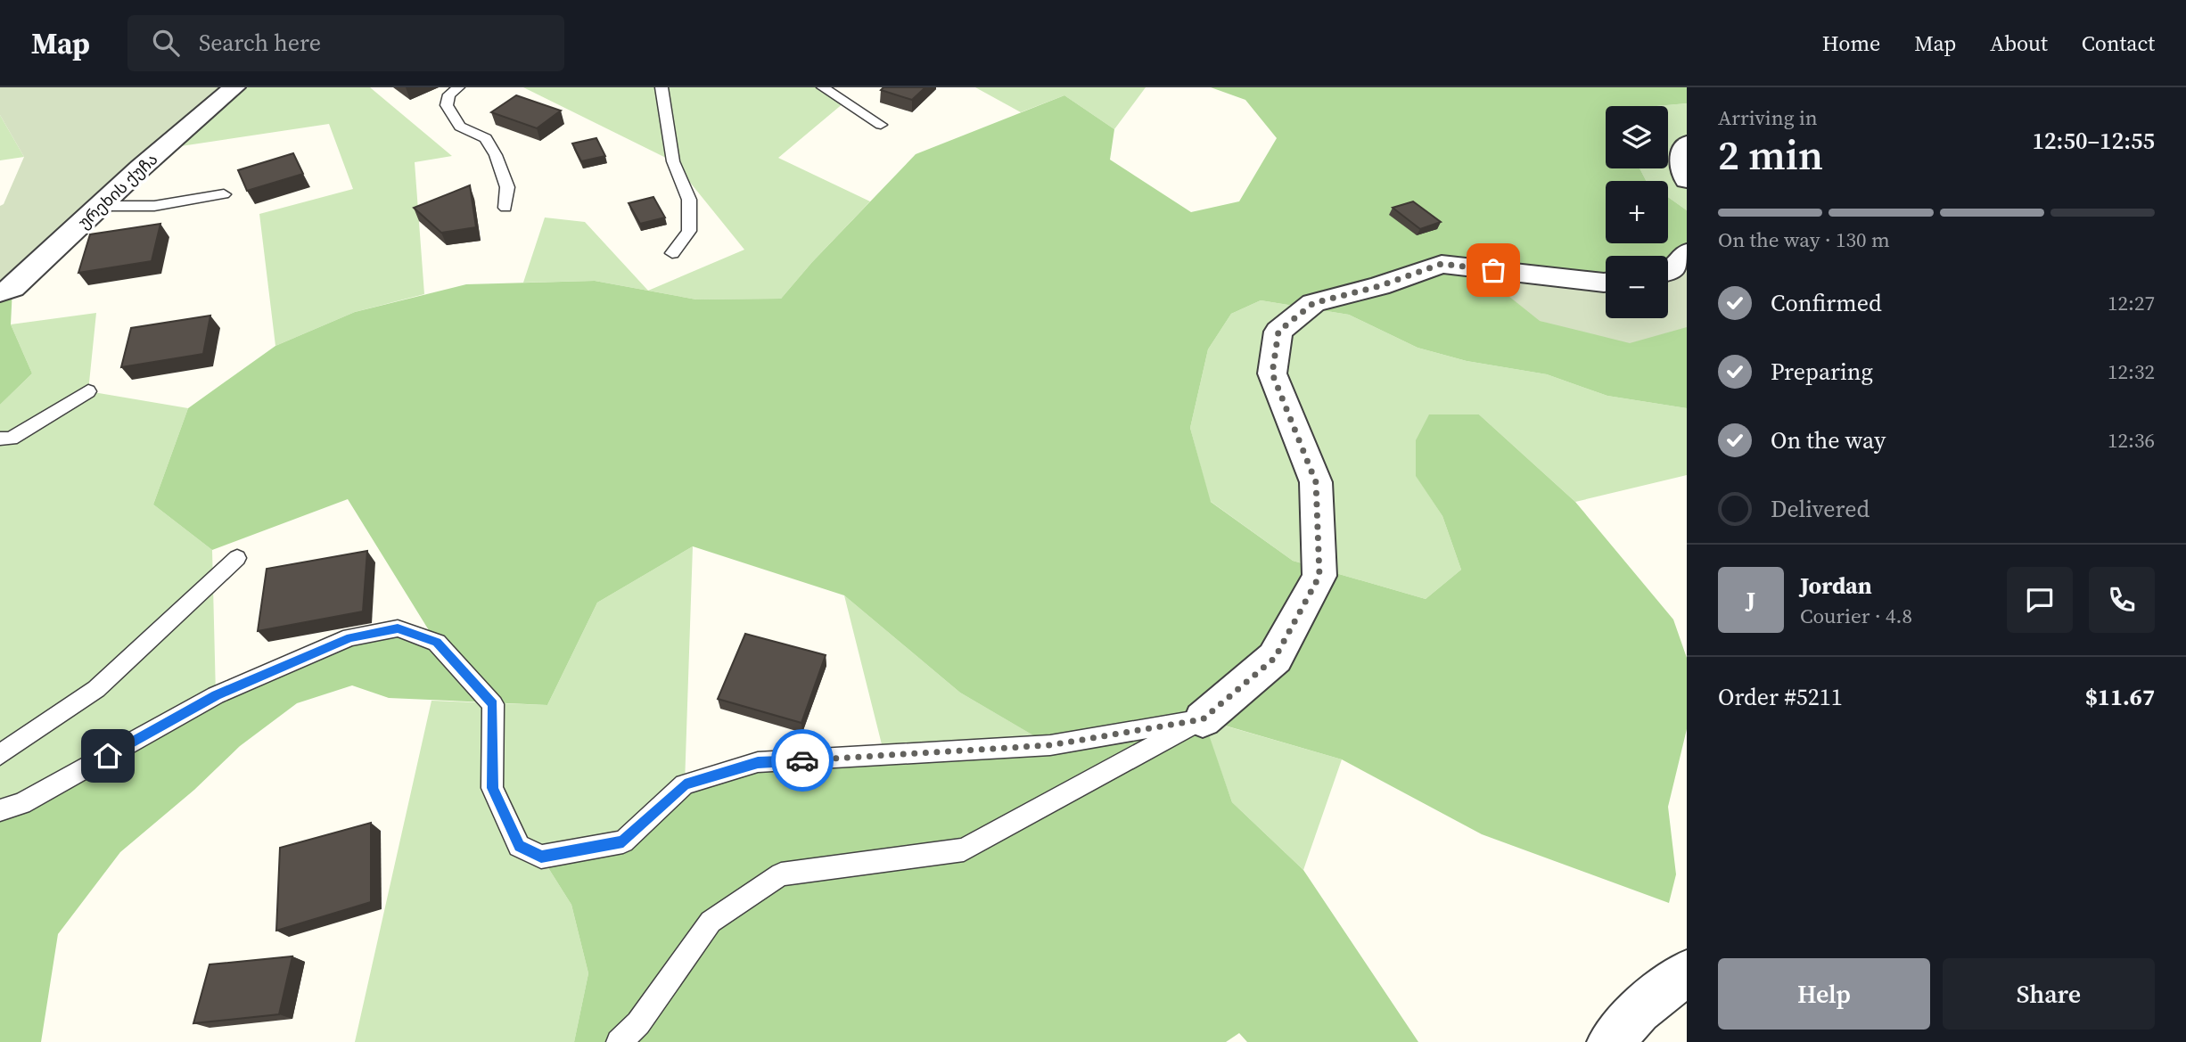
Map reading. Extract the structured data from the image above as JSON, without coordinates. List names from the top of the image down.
{
  "streets": {
    "street": ["ურეხის ქუჩა"]
  },
  "page": {
    "header": "Map",
    "search": "Search here",
    "nav": [
      "Home",
      "Map",
      "About",
      "Contact"
    ],
    "heading": ["2 min", "Arriving in", "12:50–12:55"],
    "panel": [
      "Jordan",
      "Courier · 4.8",
      "Order #5211",
      "$11.67"
    ],
    "map_buttons": ["+", "−"],
    "bar": "On the way · 130 m",
    "list": [
      ["Confirmed", "12:27"],
      ["Preparing", "12:32"],
      ["On the way", "12:36"],
      "Delivered"
    ],
    "round": "J",
    "buttons": ["Help", "Share"]
  }
}
